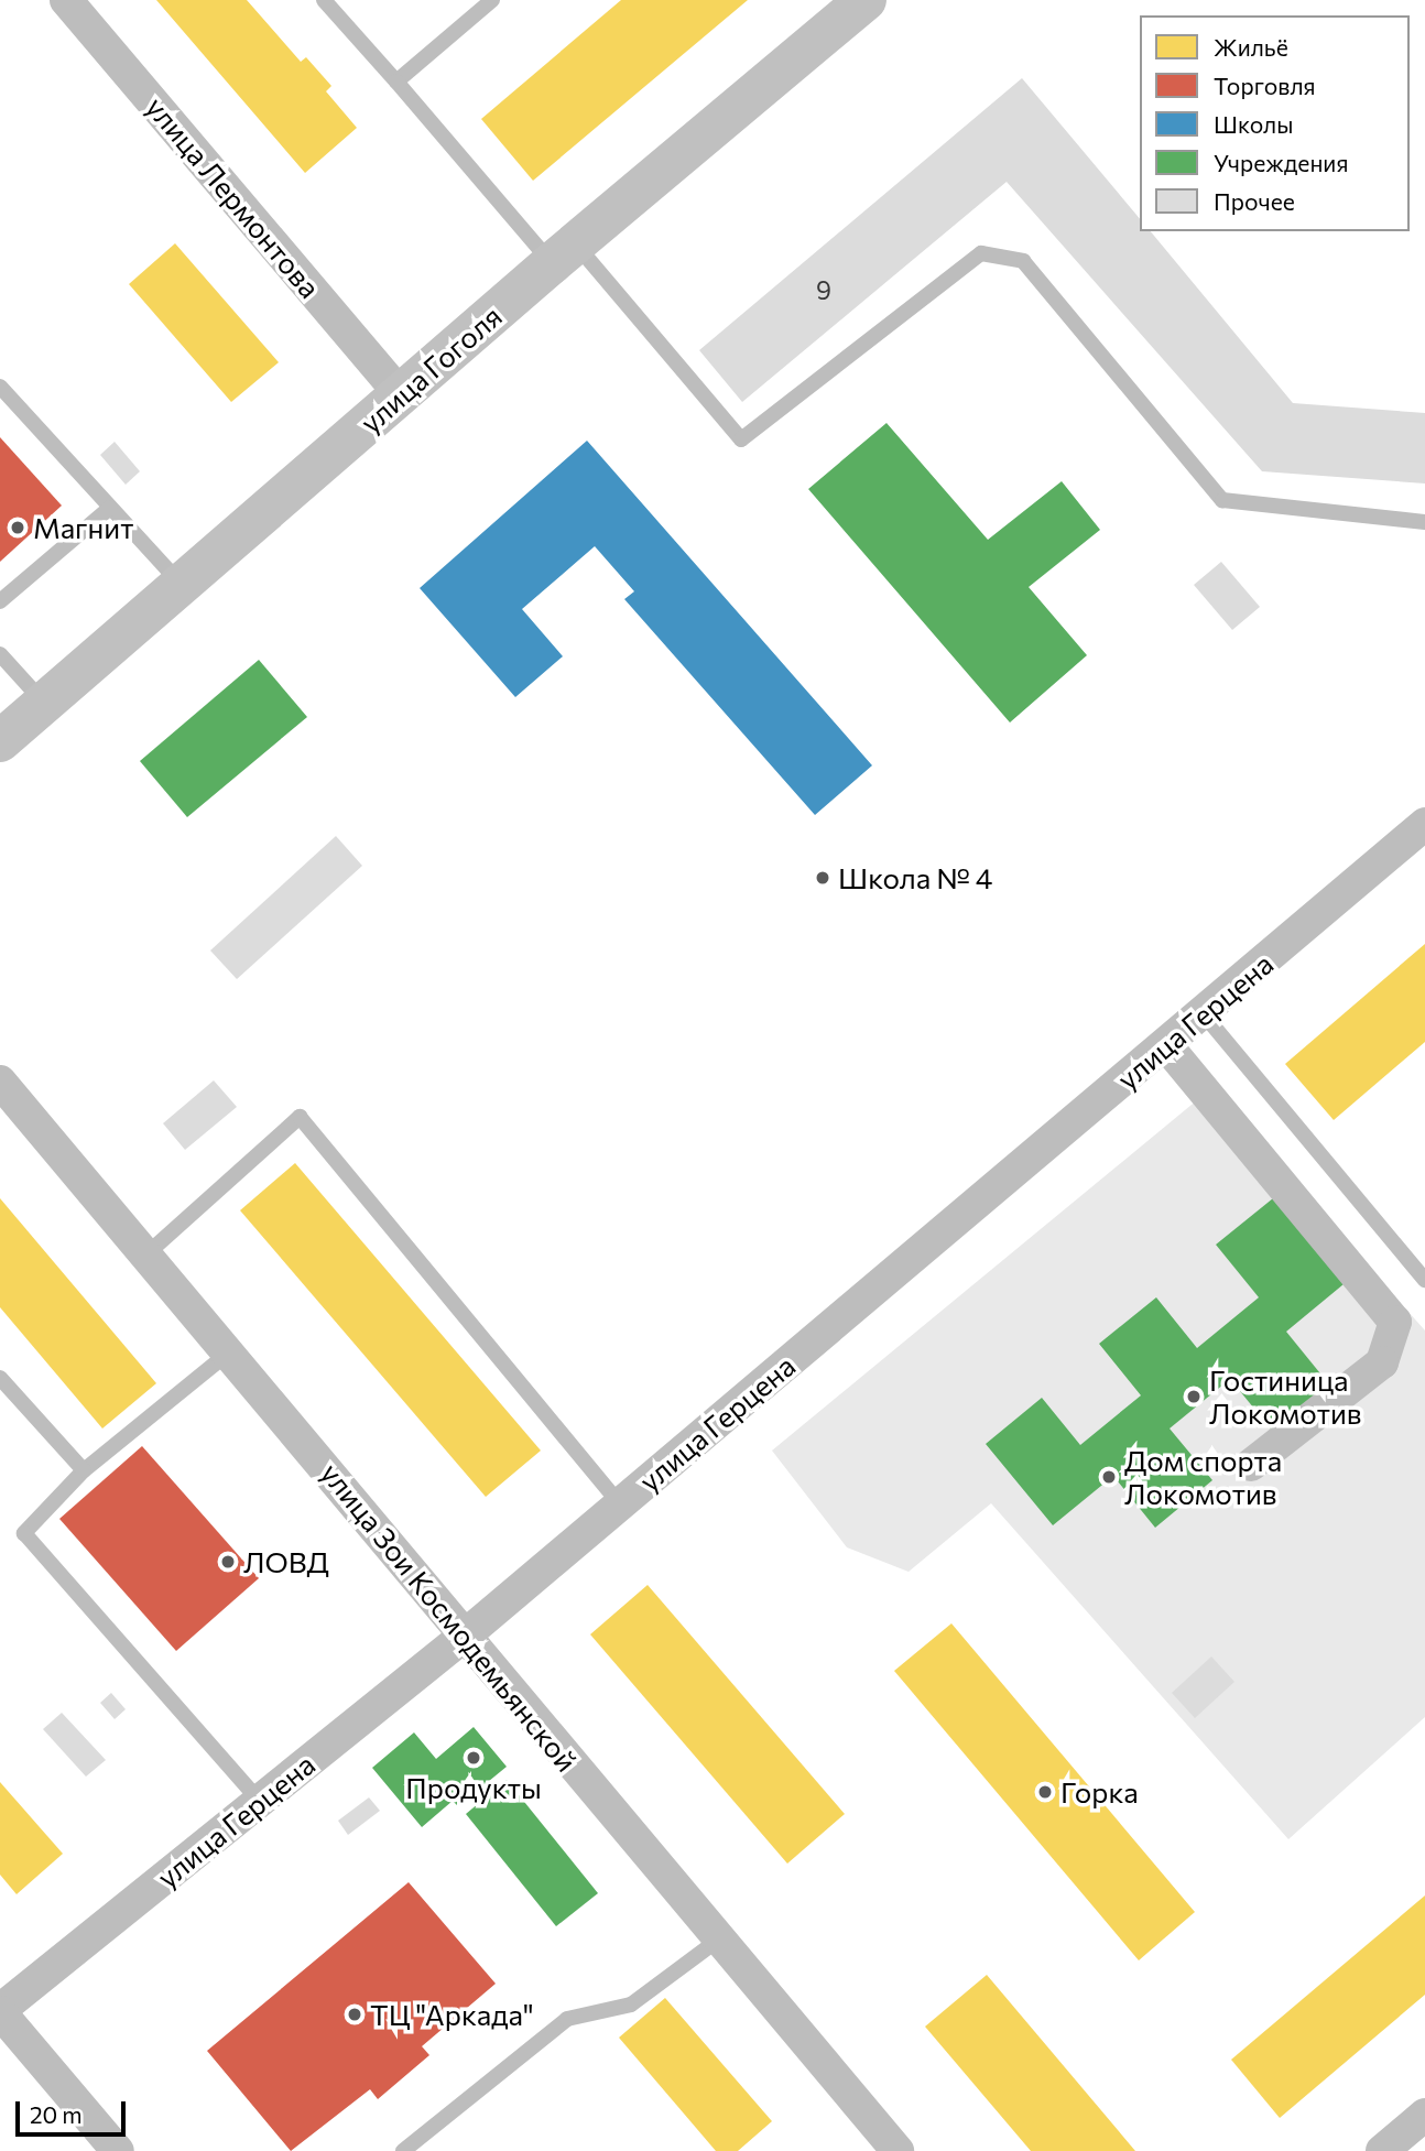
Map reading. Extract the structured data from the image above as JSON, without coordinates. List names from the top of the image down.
{
  "streets": {
    "main road": ["улица Гоголя"],
    "street": ["улица Лермонтова", "улица Герцена", "улица Зои Космодемьянской"]
  },
  "crossings": [
    ["улица Лермонтова", "улица Гоголя"],
    ["улица Герцена", "улица Зои Космодемьянской"]
  ],
  "places": [
    "Магнит",
    "Школа № 4",
    "Гостиница Локомотив",
    "Дом спорта Локомотив",
    "ЛОВД",
    "Продукты",
    "Горка",
    "ТЦ \"Аркада\""
  ],
  "house_numbers": ["9"],
  "legend": [
    "Жильё",
    "Торговля",
    "Школы",
    "Учреждения",
    "Прочее"
  ],
  "scale_bar": "20 m"
}
